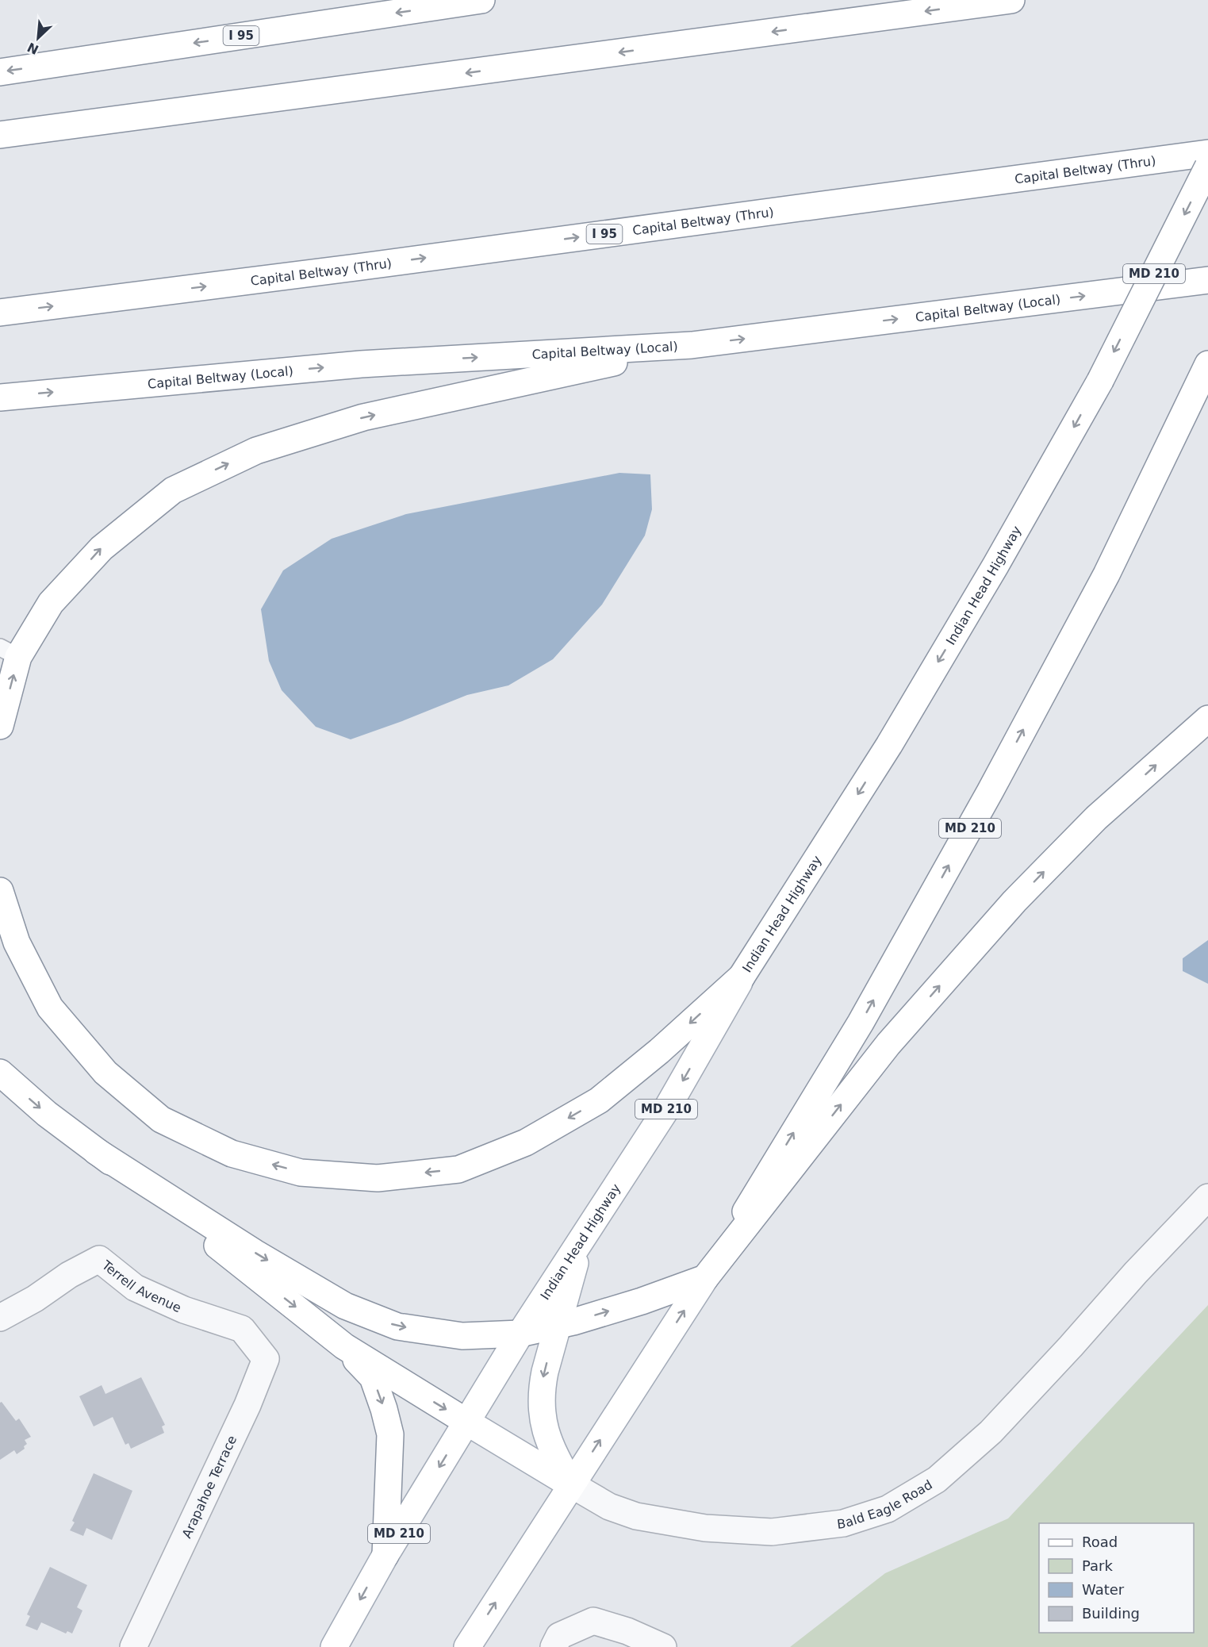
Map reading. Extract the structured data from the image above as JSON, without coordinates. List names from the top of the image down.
{
  "streets": {
    "main road": [
      "I 95",
      "Capital Beltway (Thru)",
      "MD 210",
      "Capital Beltway (Local)",
      "Indian Head Highway",
      "Bald Eagle Road"
    ],
    "street": ["Terrell Avenue", "Arapahoe Terrace"]
  },
  "crossings": [
    ["MD 210", "Bald Eagle Road"],
    ["Indian Head Highway", "Bald Eagle Road"],
    ["Terrell Avenue", "Arapahoe Terrace"]
  ],
  "legend": [
    "Road",
    "Park",
    "Water",
    "Building"
  ],
  "north": "bottom left"
}
